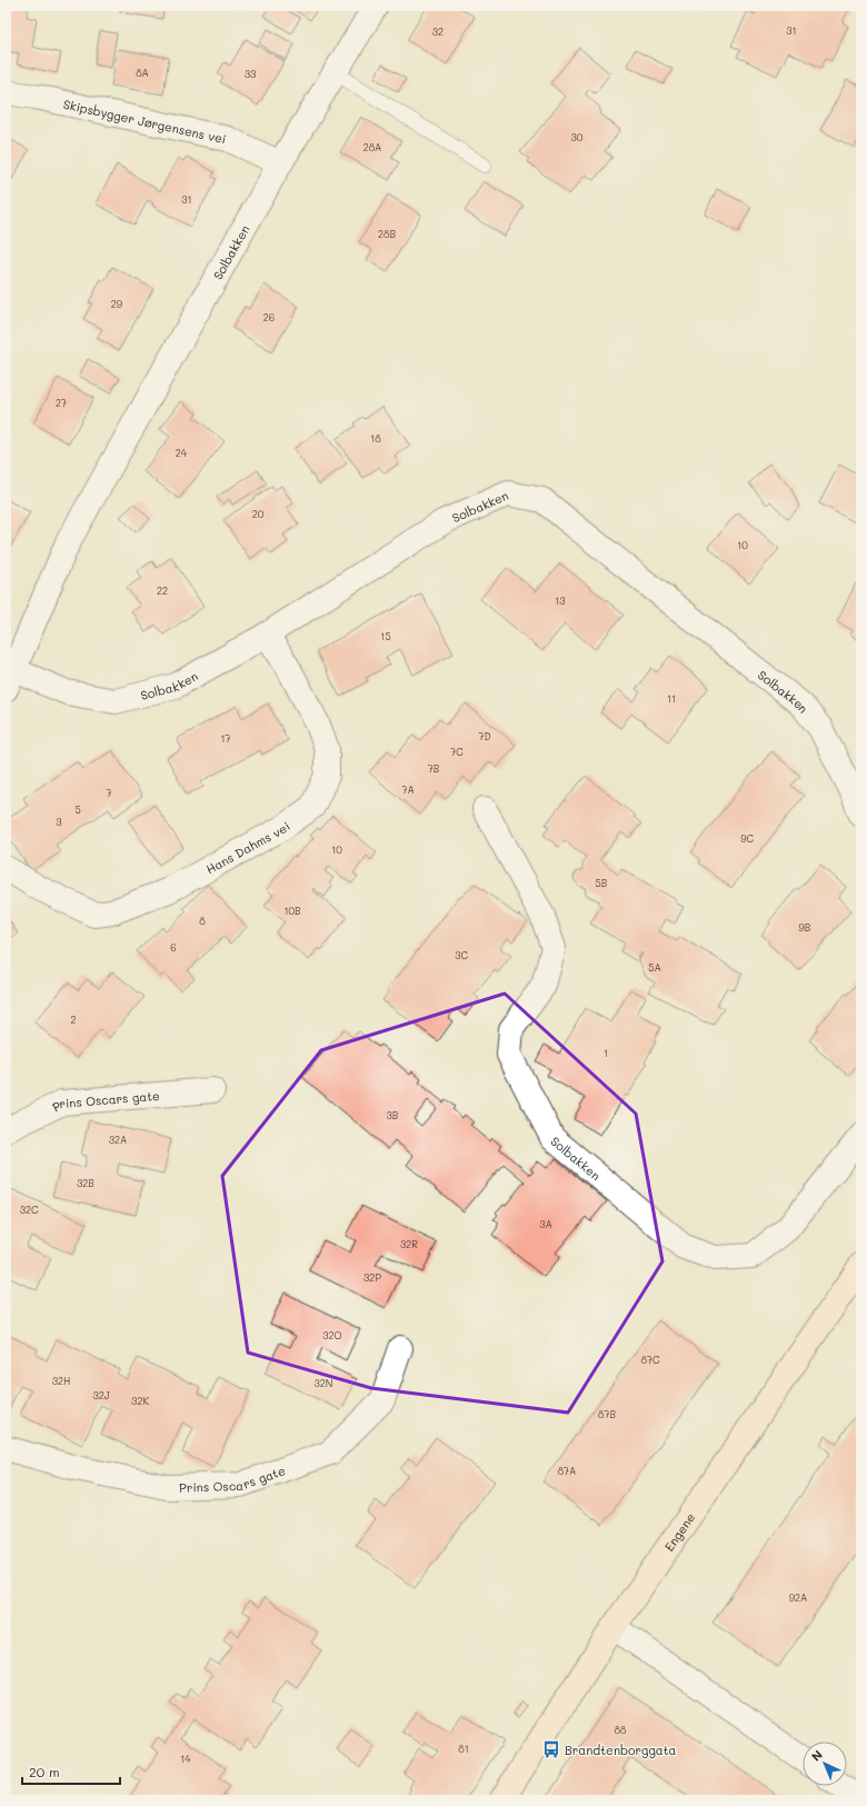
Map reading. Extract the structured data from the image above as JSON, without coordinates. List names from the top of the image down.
{
  "streets": {
    "main road": ["Engene"],
    "street": [
      "Skipsbygger Jørgensens vei",
      "Solbakken",
      "Hans Dahms vei",
      "Prins Oscars gate"
    ]
  },
  "crossings": [
    ["Skipsbygger Jørgensens vei", "Solbakken"],
    ["Solbakken", "Hans Dahms vei"]
  ],
  "places": {
    "bus stop": ["Brandtenborggata"]
  },
  "house_numbers": [
    "31",
    "32",
    "8A",
    "33",
    "30",
    "28A",
    "31",
    "28B",
    "29",
    "26",
    "27",
    "18",
    "24",
    "20",
    "10",
    "22",
    "13",
    "15",
    "11",
    "7D",
    "17",
    "7C",
    "7B",
    "7A",
    "7",
    "5",
    "3",
    "9C",
    "10",
    "5B",
    "10B",
    "8",
    "9B",
    "6",
    "3C",
    "5A",
    "2",
    "1",
    "3B",
    "32A",
    "32B",
    "32C",
    "3A",
    "32R",
    "32P",
    "32O",
    "87C",
    "32H",
    "32N",
    "32J",
    "32K",
    "87B",
    "87A",
    "92A",
    "88",
    "81",
    "14"
  ],
  "scale_bar": "20 m",
  "north": "top left"
}
